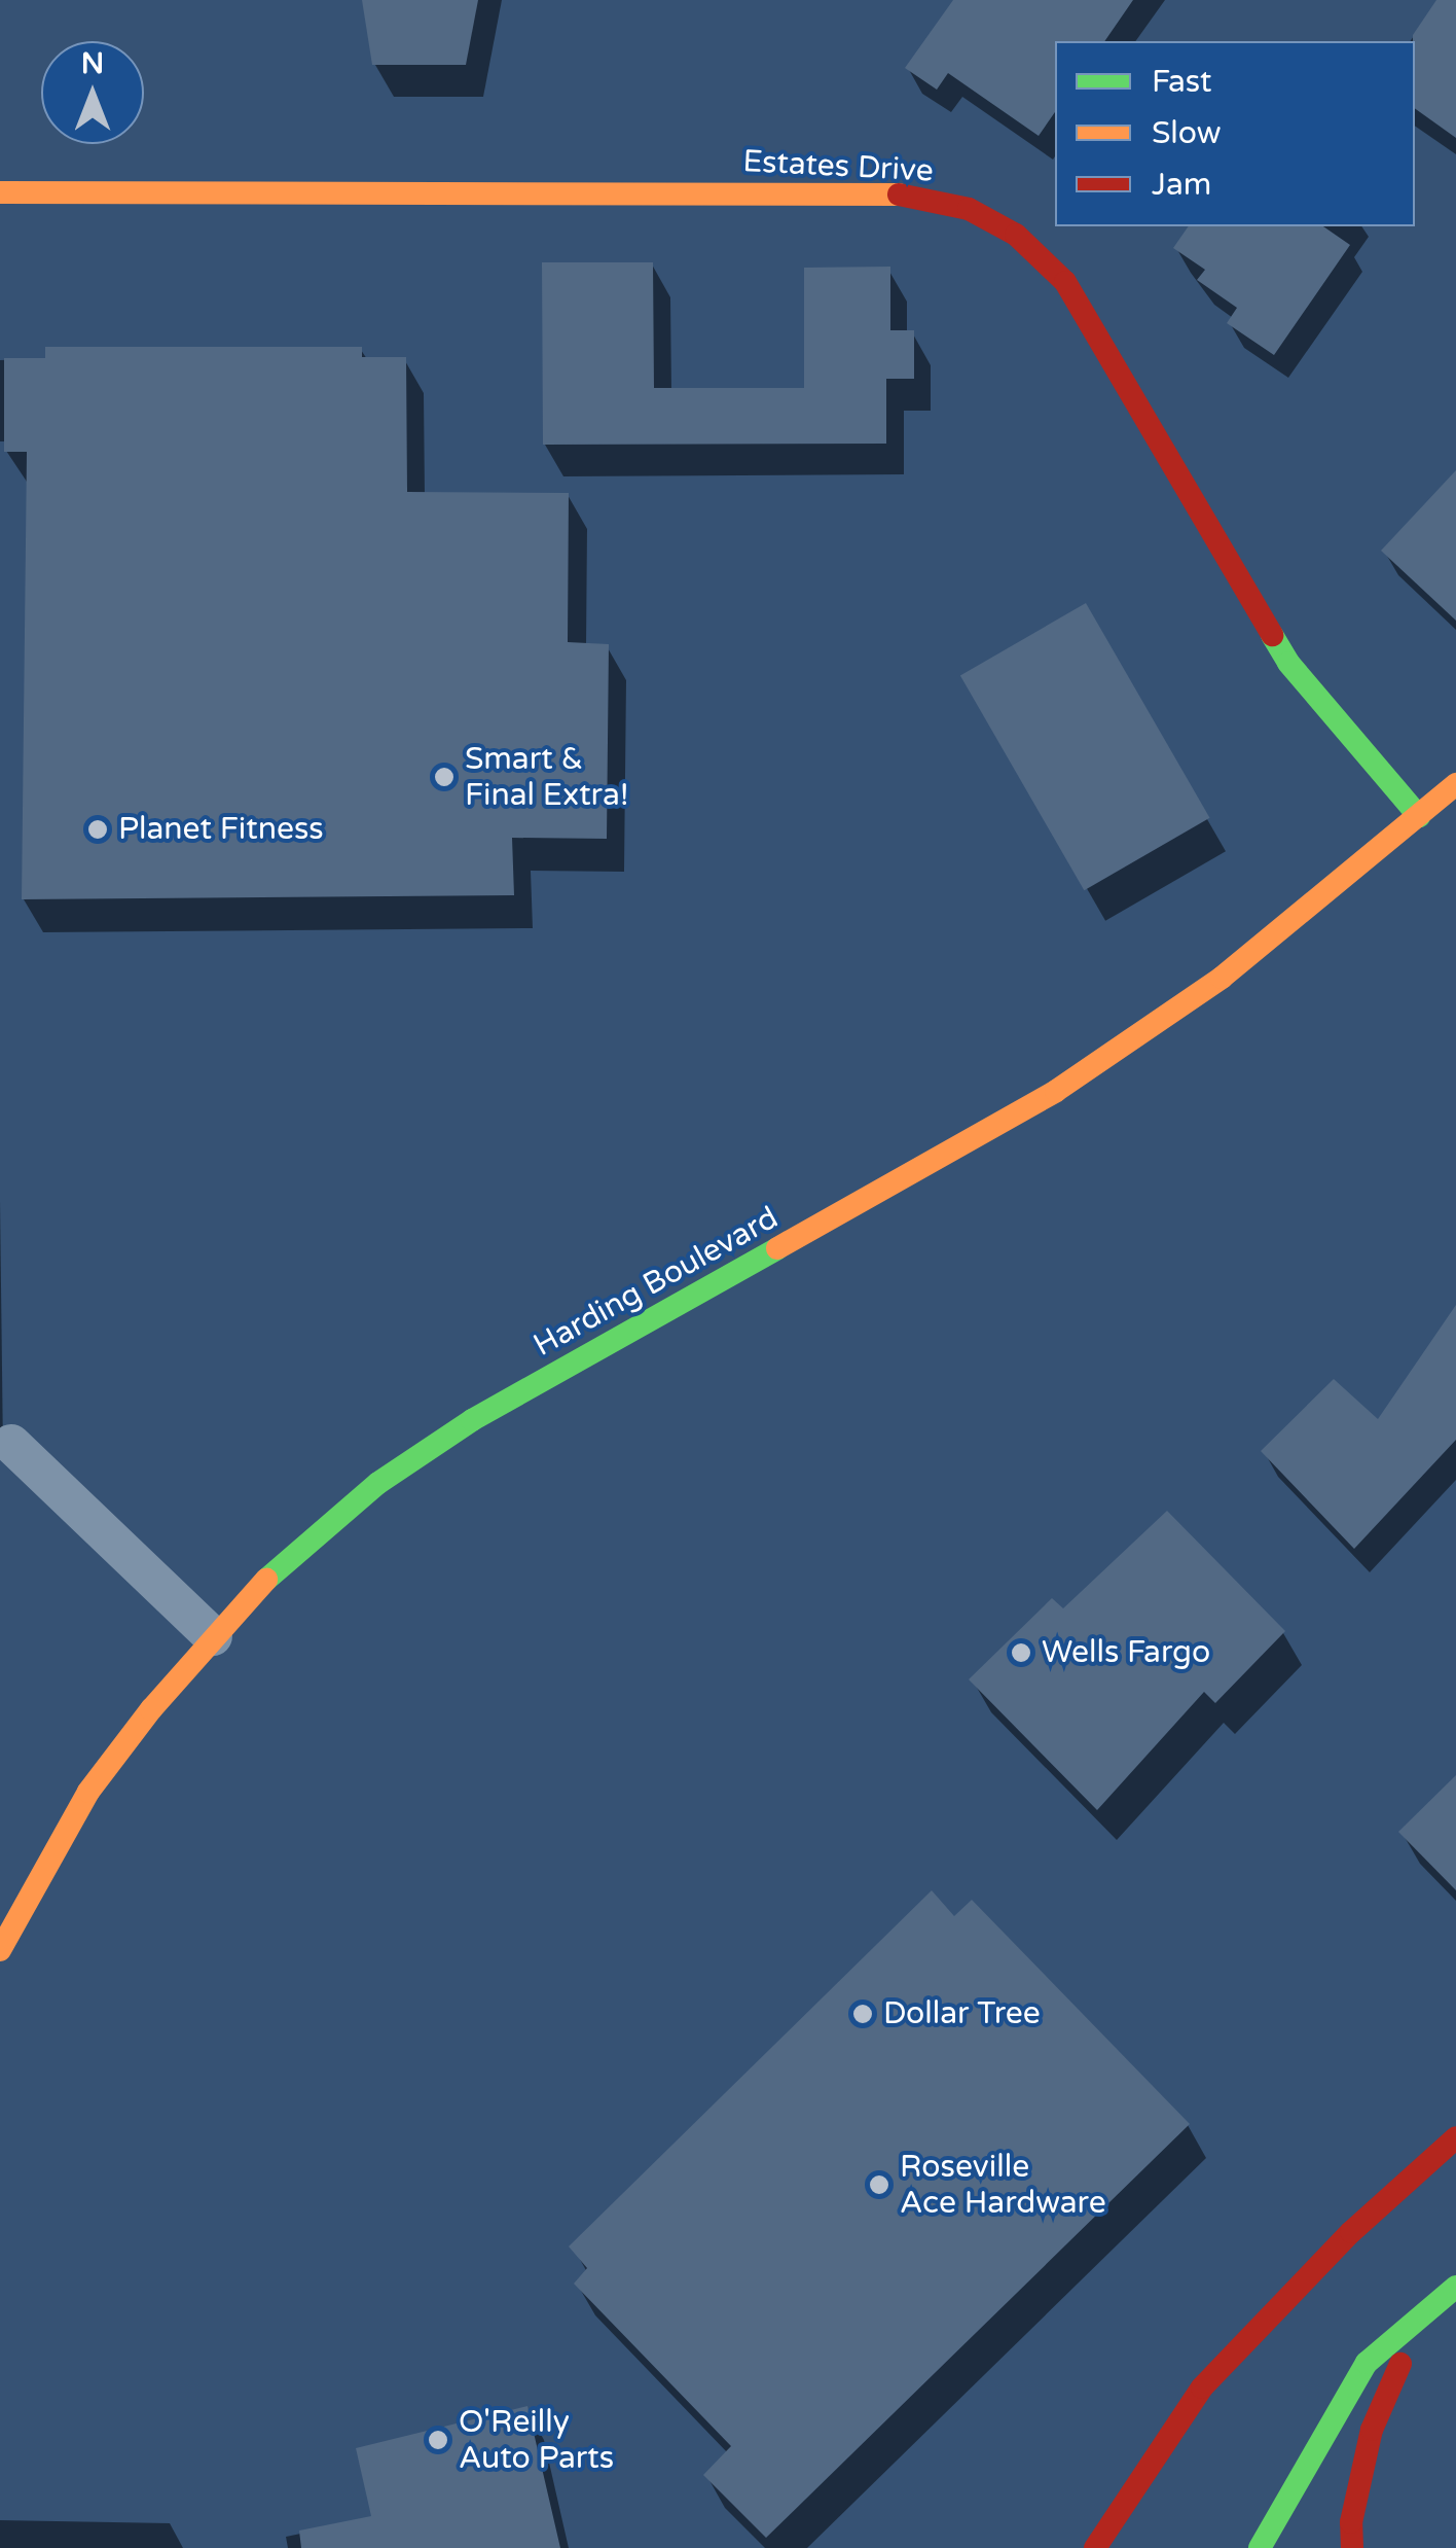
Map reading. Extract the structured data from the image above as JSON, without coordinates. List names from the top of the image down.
{
  "streets": {
    "main road": ["Estates Drive", "Harding Boulevard"]
  },
  "crossings": [
    ["Estates Drive", "Harding Boulevard"]
  ],
  "places": [
    "Smart & Final Extra!",
    "Planet Fitness",
    "Wells Fargo",
    "Dollar Tree",
    "Roseville Ace Hardware",
    "O'Reilly Auto Parts"
  ],
  "legend": ["Fast", "Slow", "Jam"],
  "north": "top"
}
